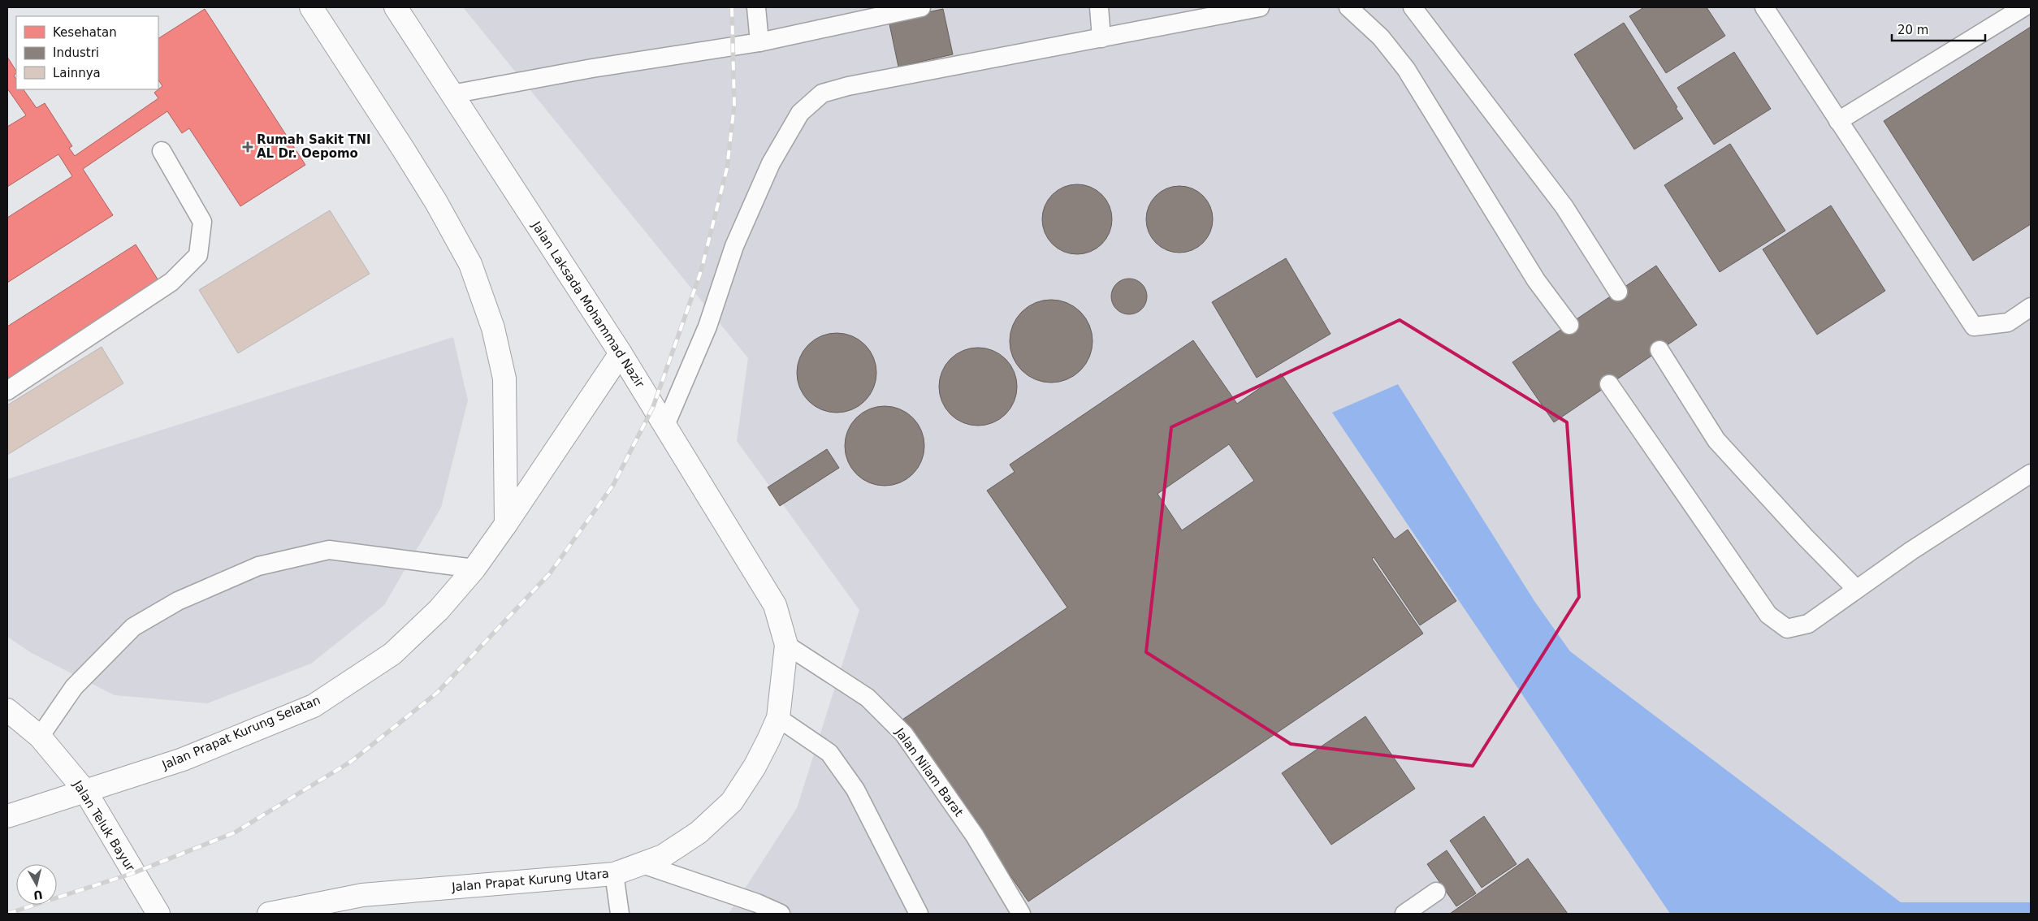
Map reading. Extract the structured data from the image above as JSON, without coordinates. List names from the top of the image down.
{
  "streets": {
    "street": [
      "Jalan Laksada Mohammad Nazir",
      "Jalan Prapat Kurung Selatan",
      "Jalan Teluk Bayur",
      "Jalan Prapat Kurung Utara"
    ],
    "lane": ["Jalan Nilam Barat"]
  },
  "crossings": [
    ["Jalan Laksada Mohammad Nazir", "Jalan Prapat Kurung Selatan"],
    ["Jalan Laksada Mohammad Nazir", "Jalan Prapat Kurung Utara"],
    ["Jalan Prapat Kurung Selatan", "Jalan Teluk Bayur"],
    ["Jalan Nilam Barat", "Jalan Prapat Kurung Utara"]
  ],
  "places": {
    "health": ["Rumah Sakit TNI AL Dr. Oepomo"]
  },
  "legend": ["Kesehatan", "Industri", "Lainnya"],
  "scale_bar": "20 m",
  "north": "bottom"
}
